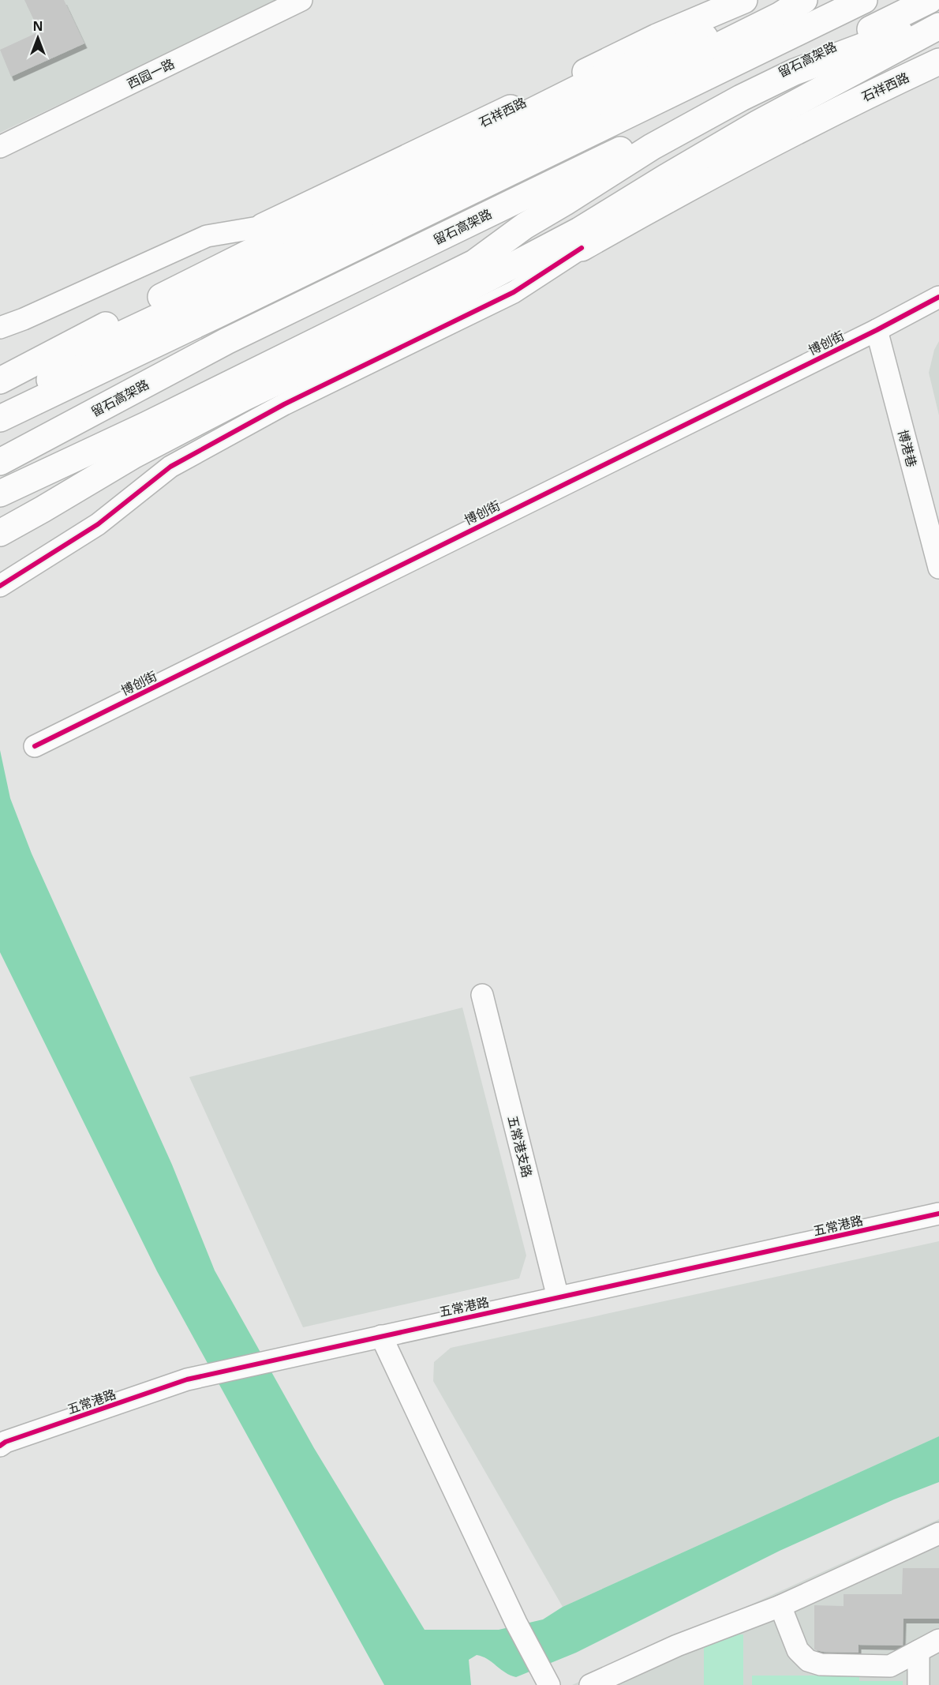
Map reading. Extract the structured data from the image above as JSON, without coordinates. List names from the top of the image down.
{
  "streets": {
    "main road": ["留石高架路", "石祥西路"],
    "street": [
      "西园一路",
      "博创街",
      "博港巷",
      "五常港支路",
      "五常港路"
    ]
  },
  "crossings": [
    ["博创街", "博港巷"],
    ["五常港支路", "五常港路"]
  ],
  "north": "top"
}
